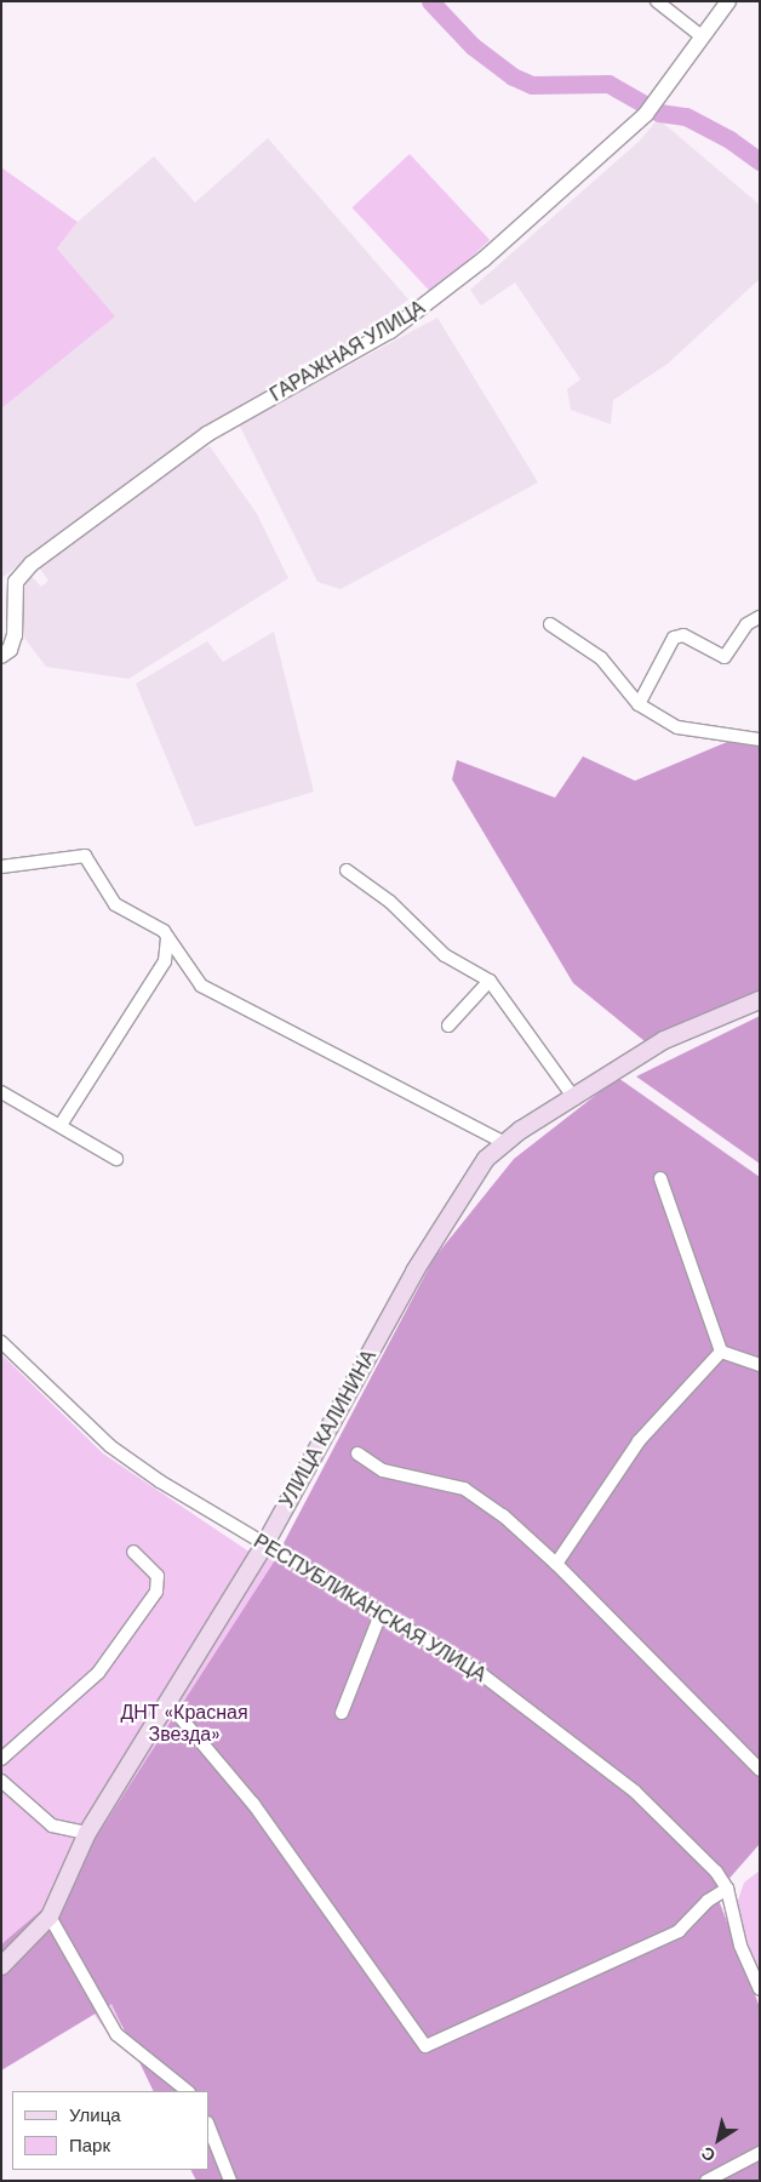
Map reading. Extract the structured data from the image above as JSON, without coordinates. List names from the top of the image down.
{
  "streets": {
    "main road": ["УЛИЦА КАЛИНИНА"],
    "street": ["ГАРАЖНАЯ УЛИЦА", "РЕСПУБЛИКАНСКАЯ УЛИЦА"]
  },
  "crossings": [
    ["УЛИЦА КАЛИНИНА", "РЕСПУБЛИКАНСКАЯ УЛИЦА"]
  ],
  "parks": ["ДНТ «Красная Звезда»"],
  "legend": ["Улица", "Парк"],
  "north": "bottom left"
}
